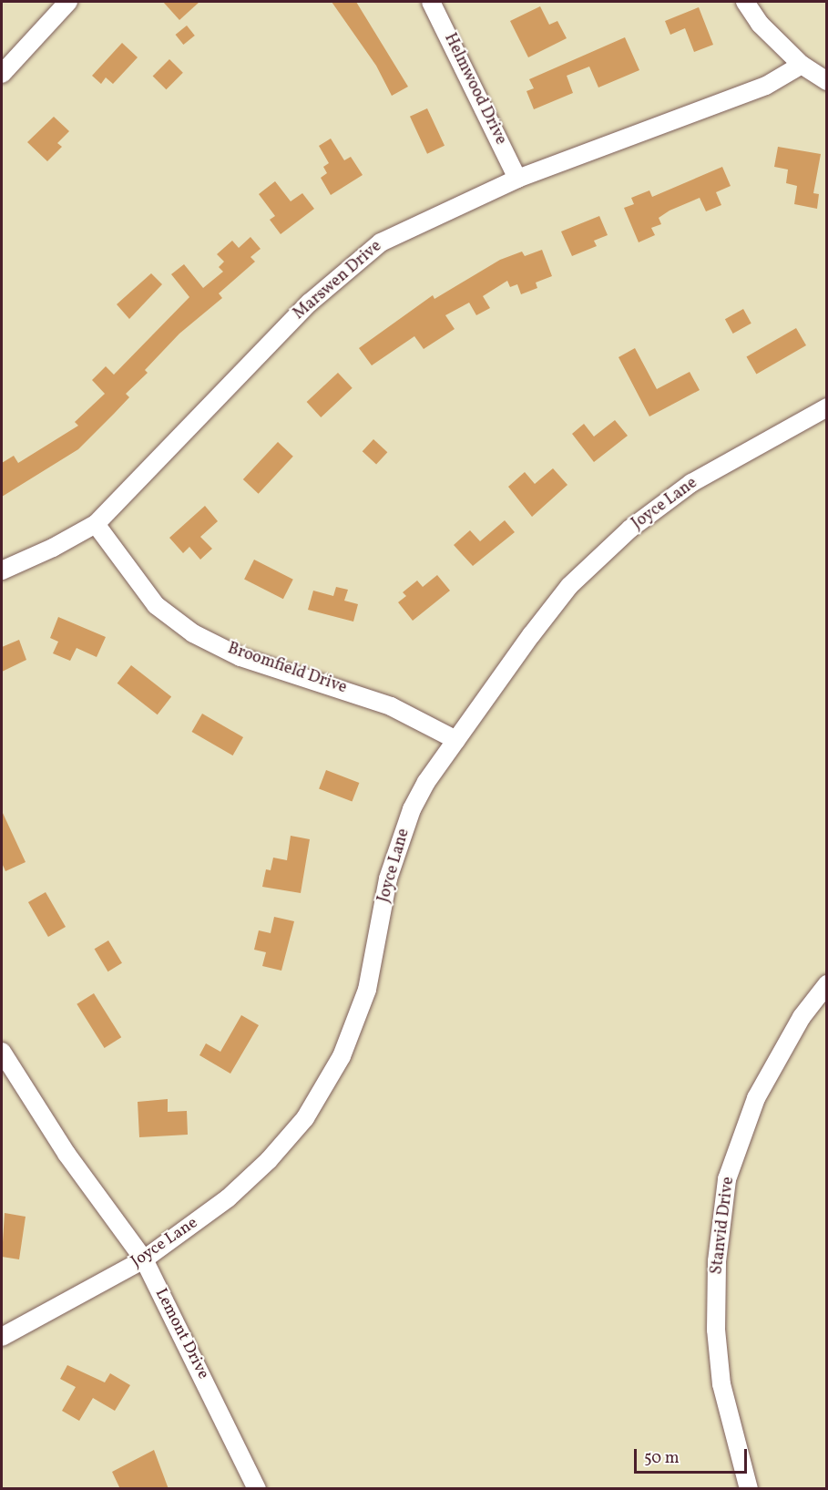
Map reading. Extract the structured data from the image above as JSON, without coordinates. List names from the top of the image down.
{
  "streets": {
    "street": [
      "Helmwood Drive",
      "Marswen Drive",
      "Joyce Lane",
      "Broomfield Drive",
      "Stanvid Drive",
      "Lemont Drive"
    ]
  },
  "crossings": [
    ["Helmwood Drive", "Marswen Drive"],
    ["Marswen Drive", "Broomfield Drive"],
    ["Joyce Lane", "Broomfield Drive"],
    ["Joyce Lane", "Lemont Drive"]
  ],
  "scale_bar": "50 m"
}
